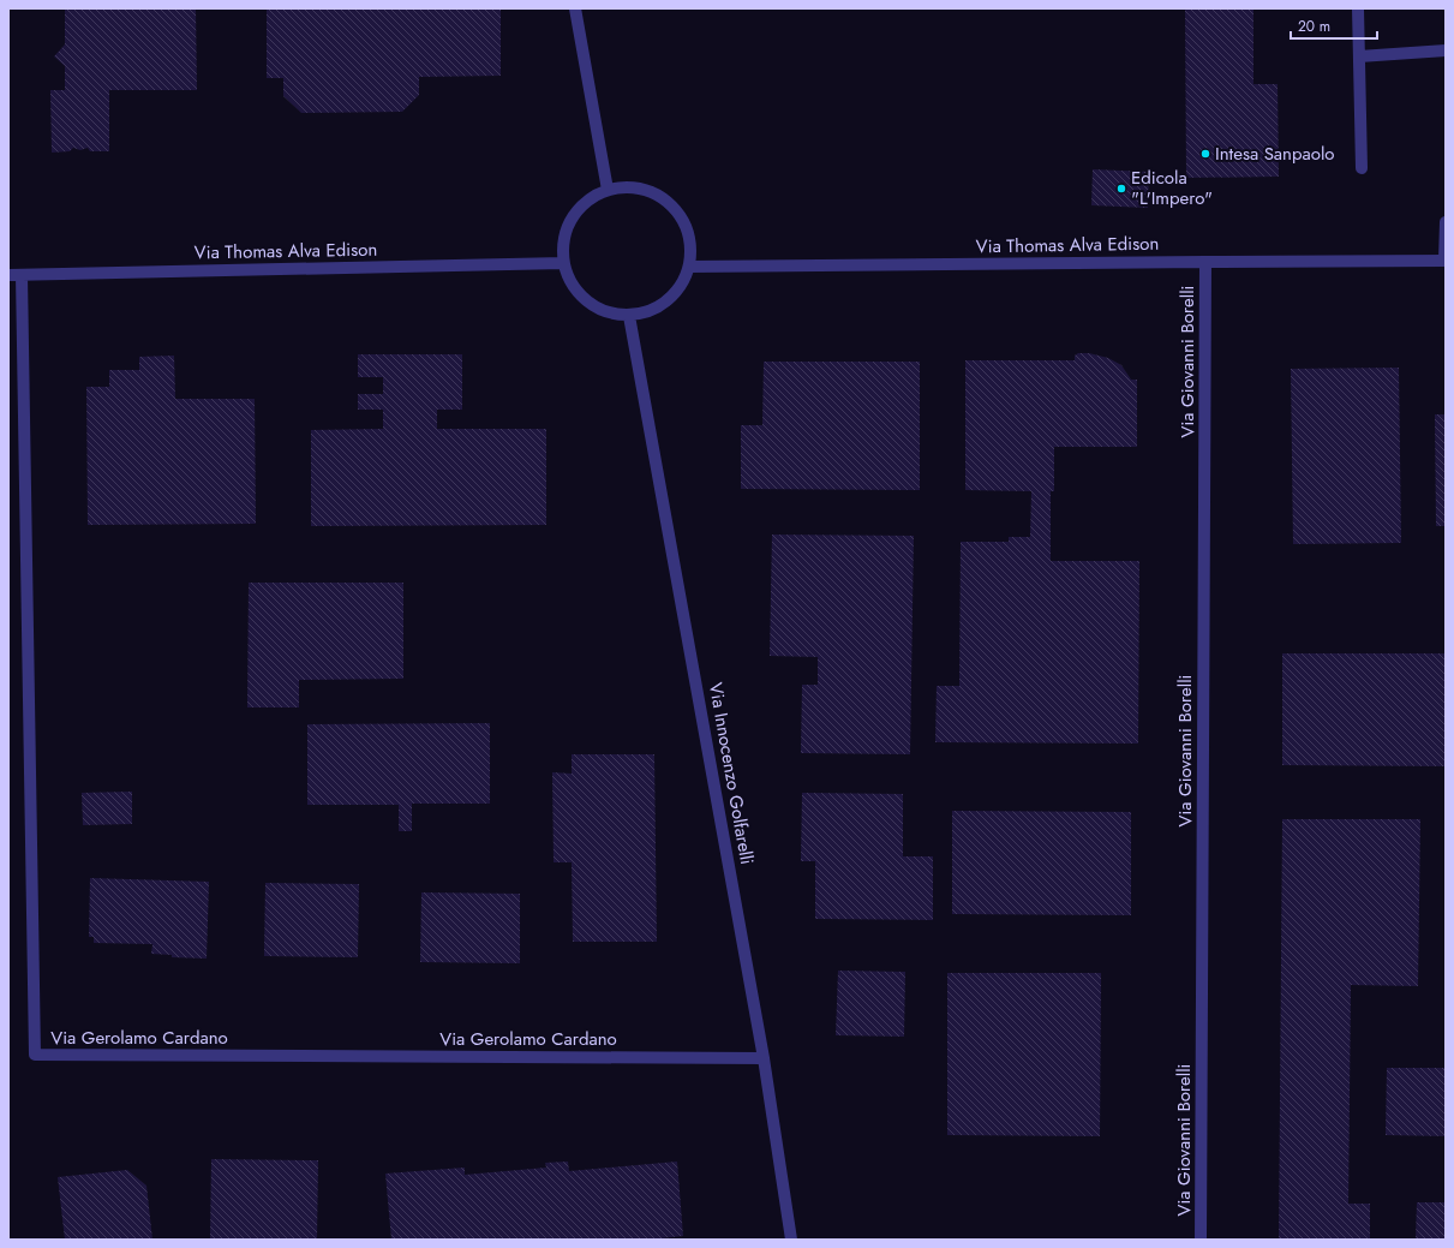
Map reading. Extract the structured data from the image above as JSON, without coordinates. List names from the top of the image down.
{
  "streets": {
    "street": [
      "Via Thomas Alva Edison",
      "Via Giovanni Borelli",
      "Via Innocenzo Golfarelli",
      "Via Gerolamo Cardano"
    ]
  },
  "crossings": [
    ["Via Thomas Alva Edison", "Via Giovanni Borelli"],
    ["Via Thomas Alva Edison", "Via Innocenzo Golfarelli"],
    ["Via Thomas Alva Edison", "Via Gerolamo Cardano"],
    ["Via Innocenzo Golfarelli", "Via Gerolamo Cardano"]
  ],
  "places": ["Intesa Sanpaolo", "Edicola \"L'Impero\""],
  "scale_bar": "20 m"
}
